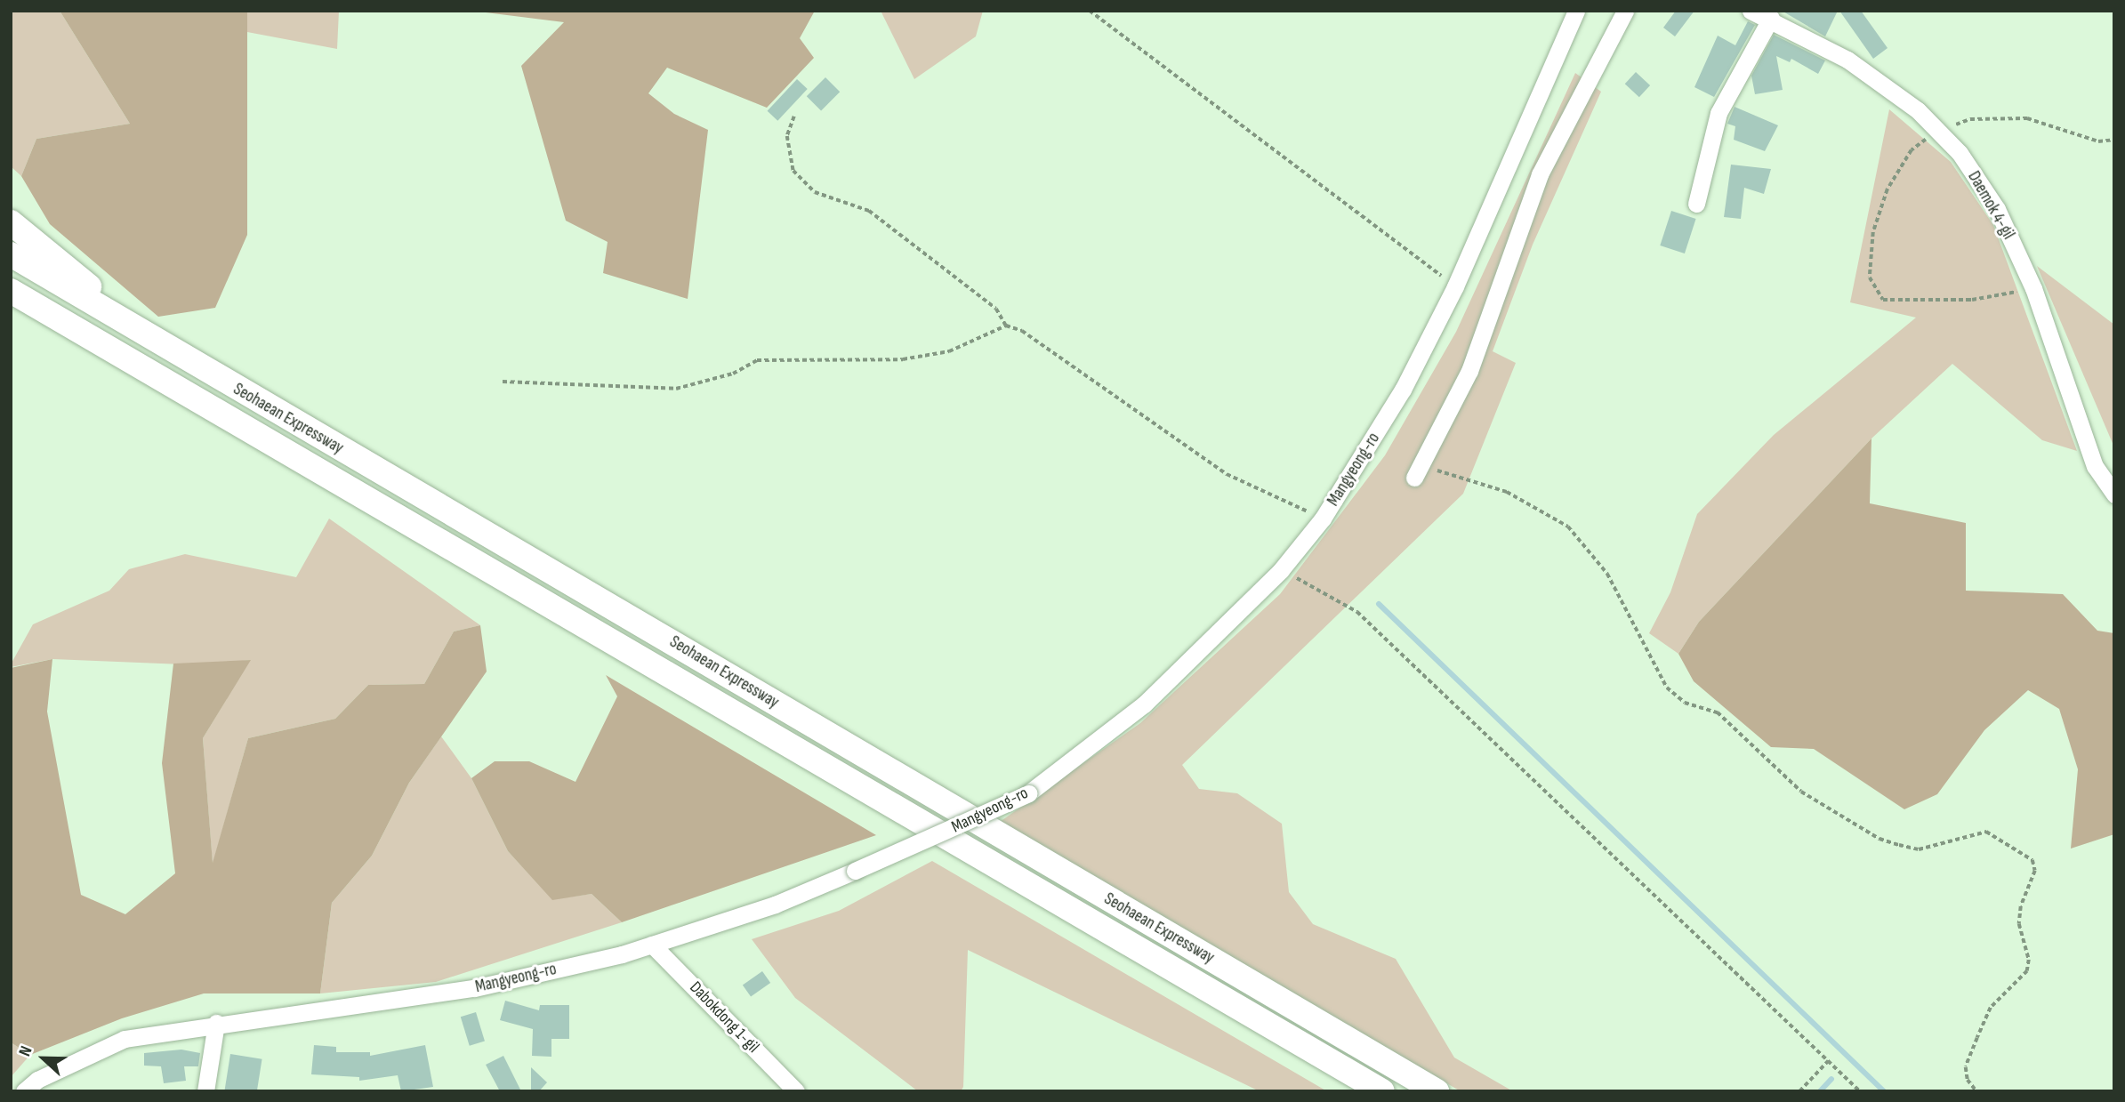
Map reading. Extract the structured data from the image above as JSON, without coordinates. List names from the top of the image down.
{
  "streets": {
    "highway": ["Seohaean Expressway"],
    "street": ["Daemok 4-gil", "Mangyeong-ro", "Dabokdong 1-gil"]
  },
  "crossings": [
    ["Mangyeong-ro", "Dabokdong 1-gil"]
  ],
  "north": "left"
}
